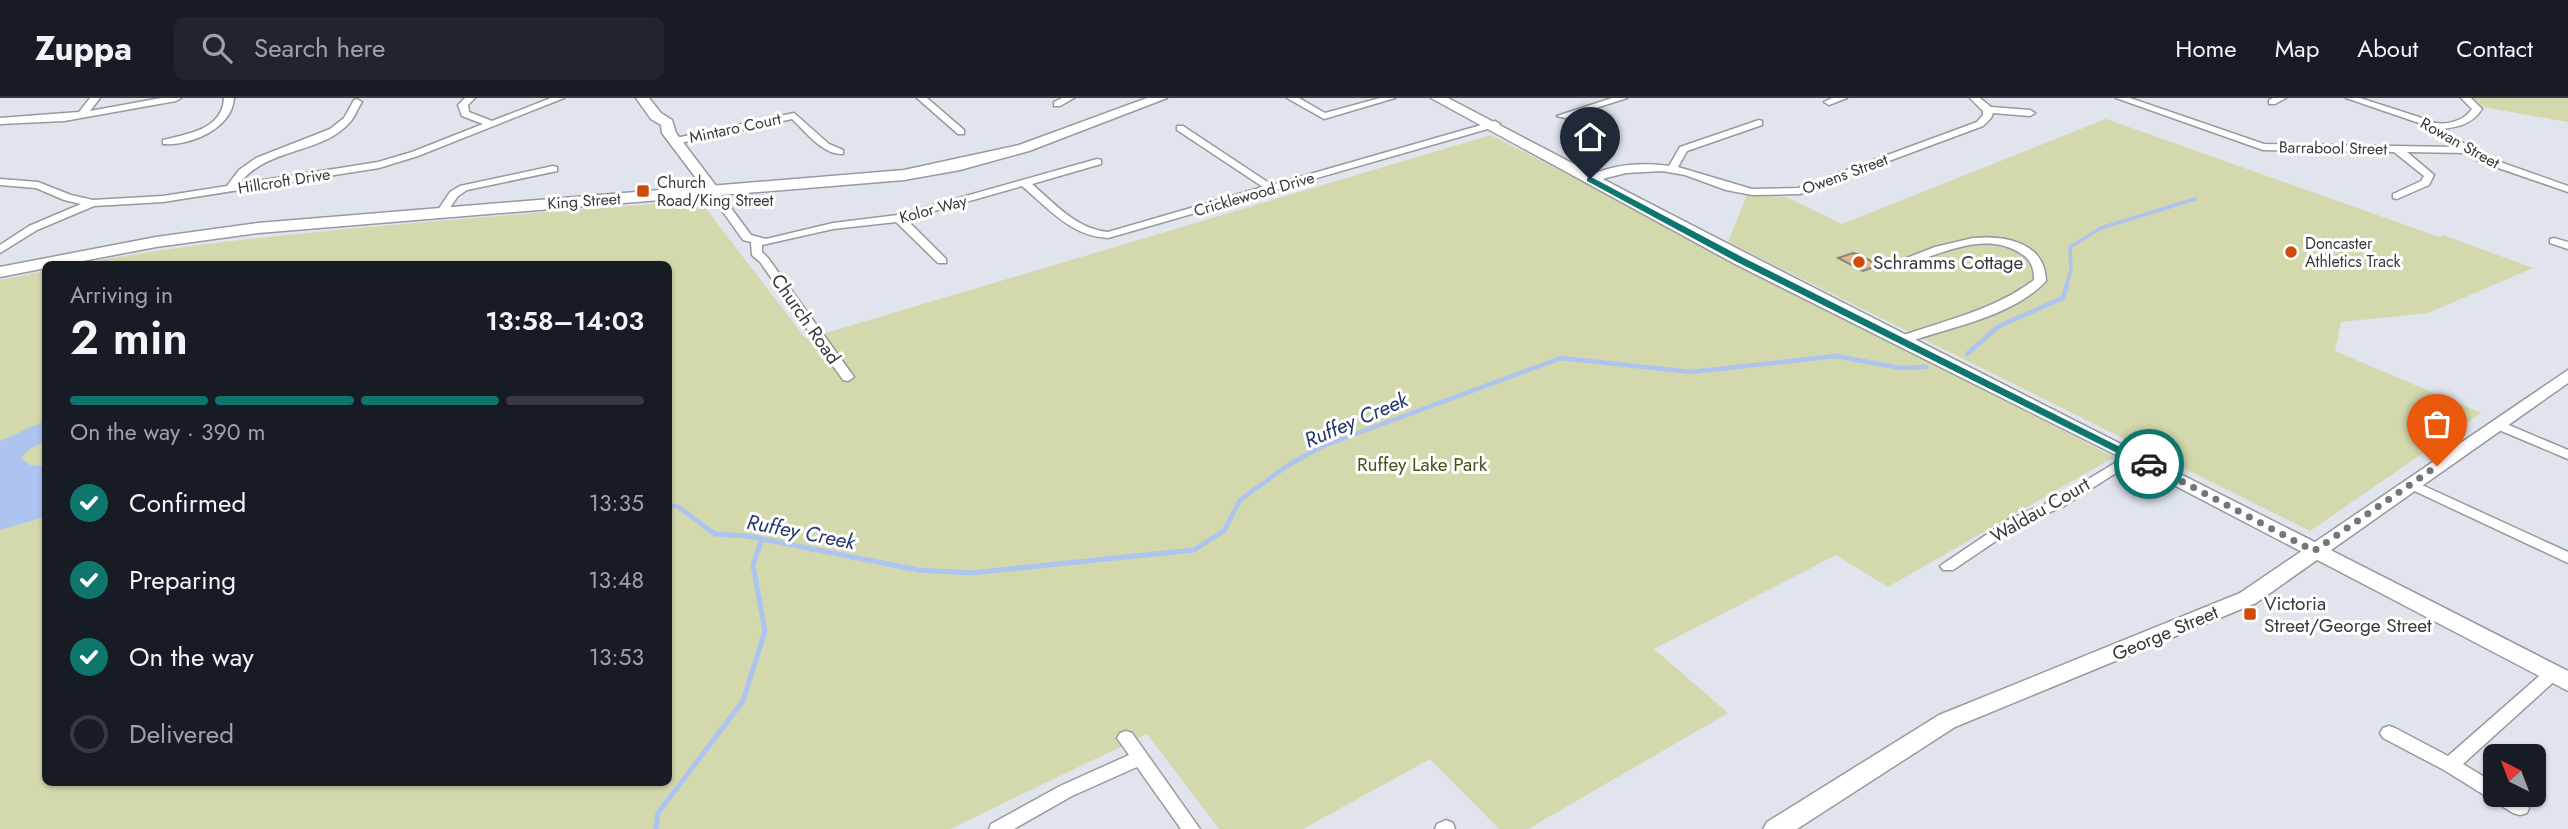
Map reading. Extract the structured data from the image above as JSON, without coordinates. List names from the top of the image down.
{
  "streets": {
    "main road": ["King Street", "Church Road", "George Street"],
    "street": [
      "Mintaro Court",
      "Rowan Street",
      "Barrabool Street",
      "Owens Street",
      "Hillcroft Drive",
      "Cricklewood Drive",
      "Kolor Way",
      "Waldau Court"
    ]
  },
  "crossings": [
    ["Mintaro Court", "Church Road"],
    ["Rowan Street", "Barrabool Street"],
    ["Cricklewood Drive", "Kolor Way"],
    ["King Street", "Church Road"],
    ["Kolor Way", "Church Road"]
  ],
  "water": ["Ruffey Creek"],
  "parks": ["Ruffey Lake Park"],
  "places": {
    "transit": ["Church Road/King Street", "Victoria Street/George Street"],
    "other": ["Doncaster Athletics Track", "Schramms Cottage"]
  },
  "north": "top left",
  "page": {
    "header": "Zuppa",
    "search": "Search here",
    "nav": [
      "Home",
      "Map",
      "About",
      "Contact"
    ],
    "heading": ["2 min", "Arriving in", "13:58–14:03"],
    "bar": "On the way · 390 m",
    "list": [
      ["Confirmed", "13:35"],
      ["Preparing", "13:48"],
      ["On the way", "13:53"],
      "Delivered"
    ]
  }
}
